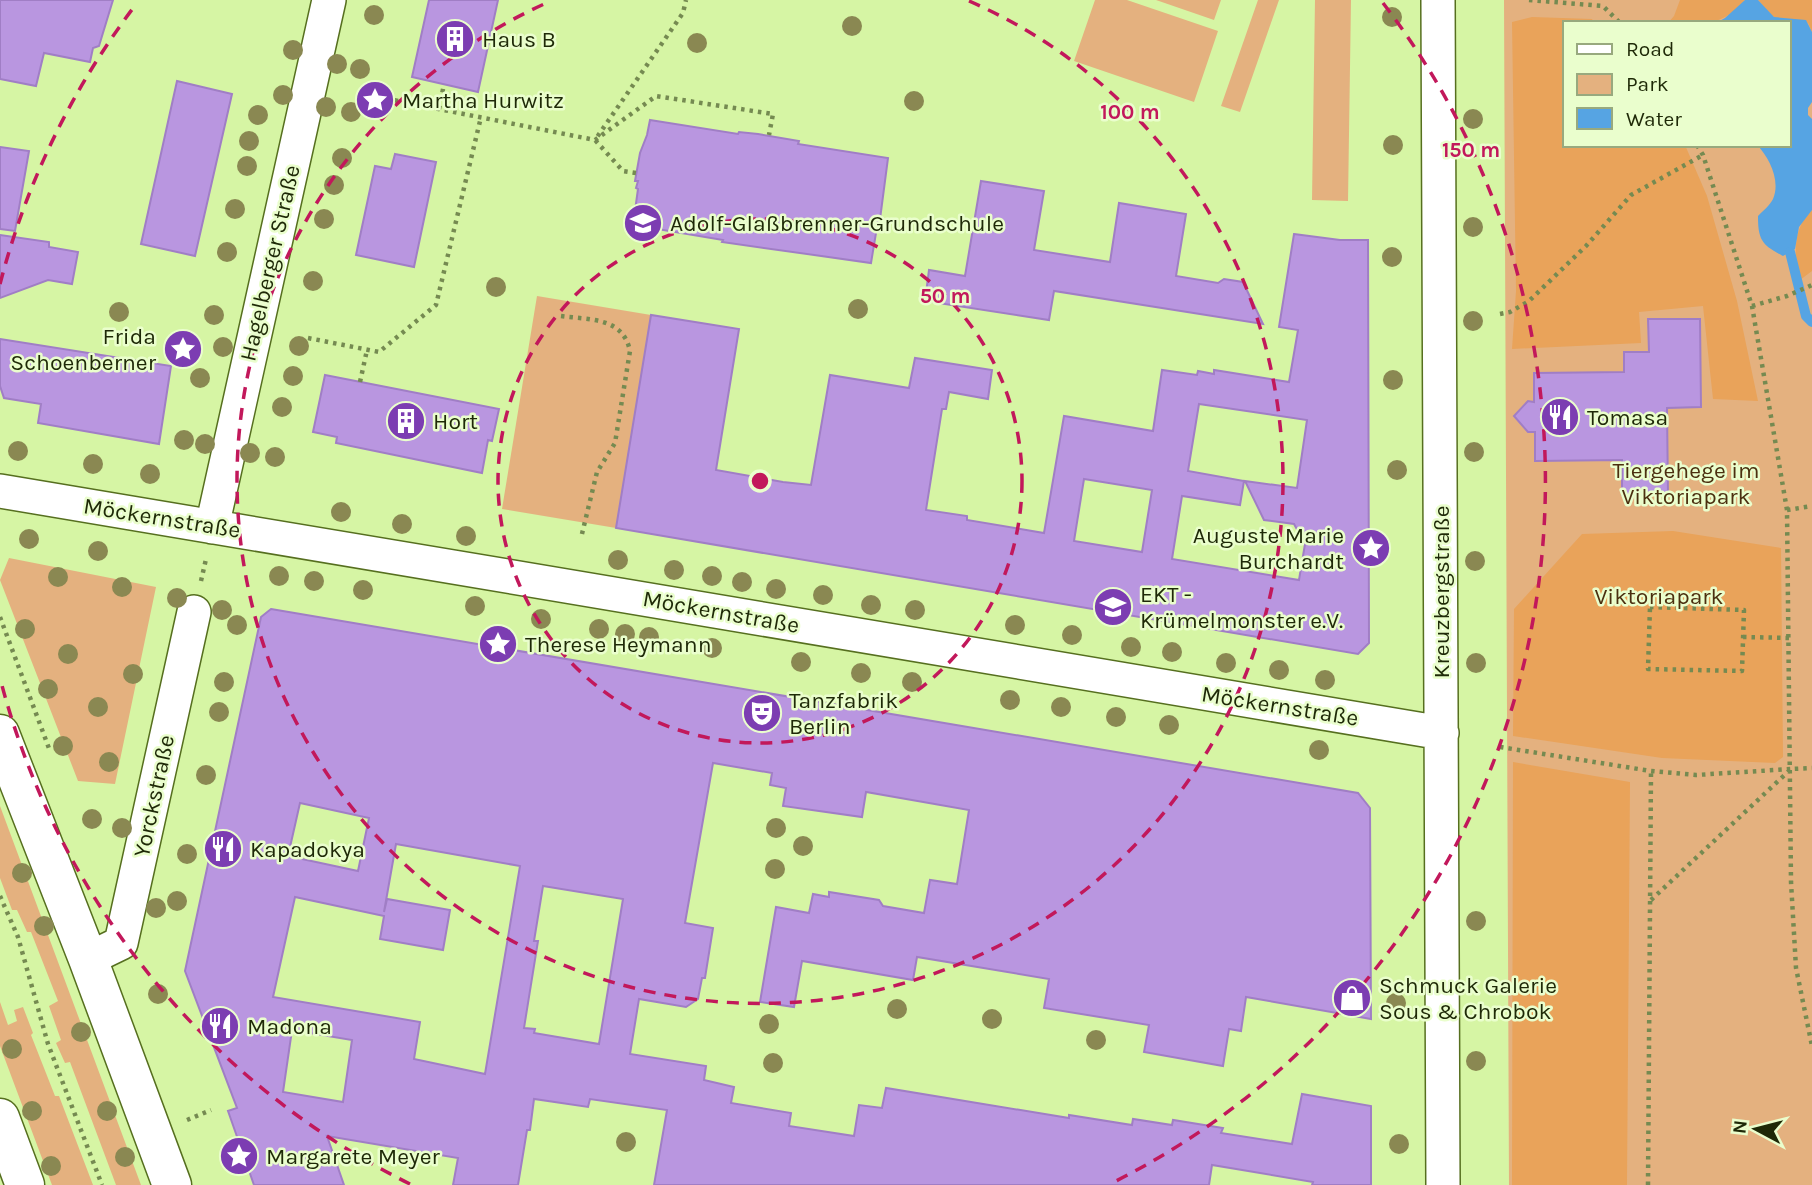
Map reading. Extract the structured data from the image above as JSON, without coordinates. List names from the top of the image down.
{
  "streets": {
    "street": [
      "Hagelberger Straße",
      "Möckernstraße",
      "Kreuzbergstraße",
      "Yorckstraße"
    ]
  },
  "crossings": [
    ["Hagelberger Straße", "Möckernstraße"],
    ["Möckernstraße", "Kreuzbergstraße"]
  ],
  "parks": ["Tiergehege im Viktoriapark", "Viktoriapark"],
  "places": {
    "building": ["Haus B", "Hort"],
    "place": [
      "Martha Hurwitz",
      "Frida Schoenberner",
      "Auguste Marie Burchardt",
      "Therese Heymann",
      "Margarete Meyer"
    ],
    "school or university": ["Adolf-Glaßbrenner-Grundschule", "EKT - Krümelmonster e.V."],
    "restaurant": ["Tomasa", "Kapadokya", "Madona"],
    "theatre": ["Tanzfabrik Berlin"],
    "shop": ["Schmuck Galerie Sous & Chrobok"]
  },
  "legend": ["Road", "Park", "Water"],
  "north": "left",
  "rings": ["100 m", "150 m", "50 m"]
}
